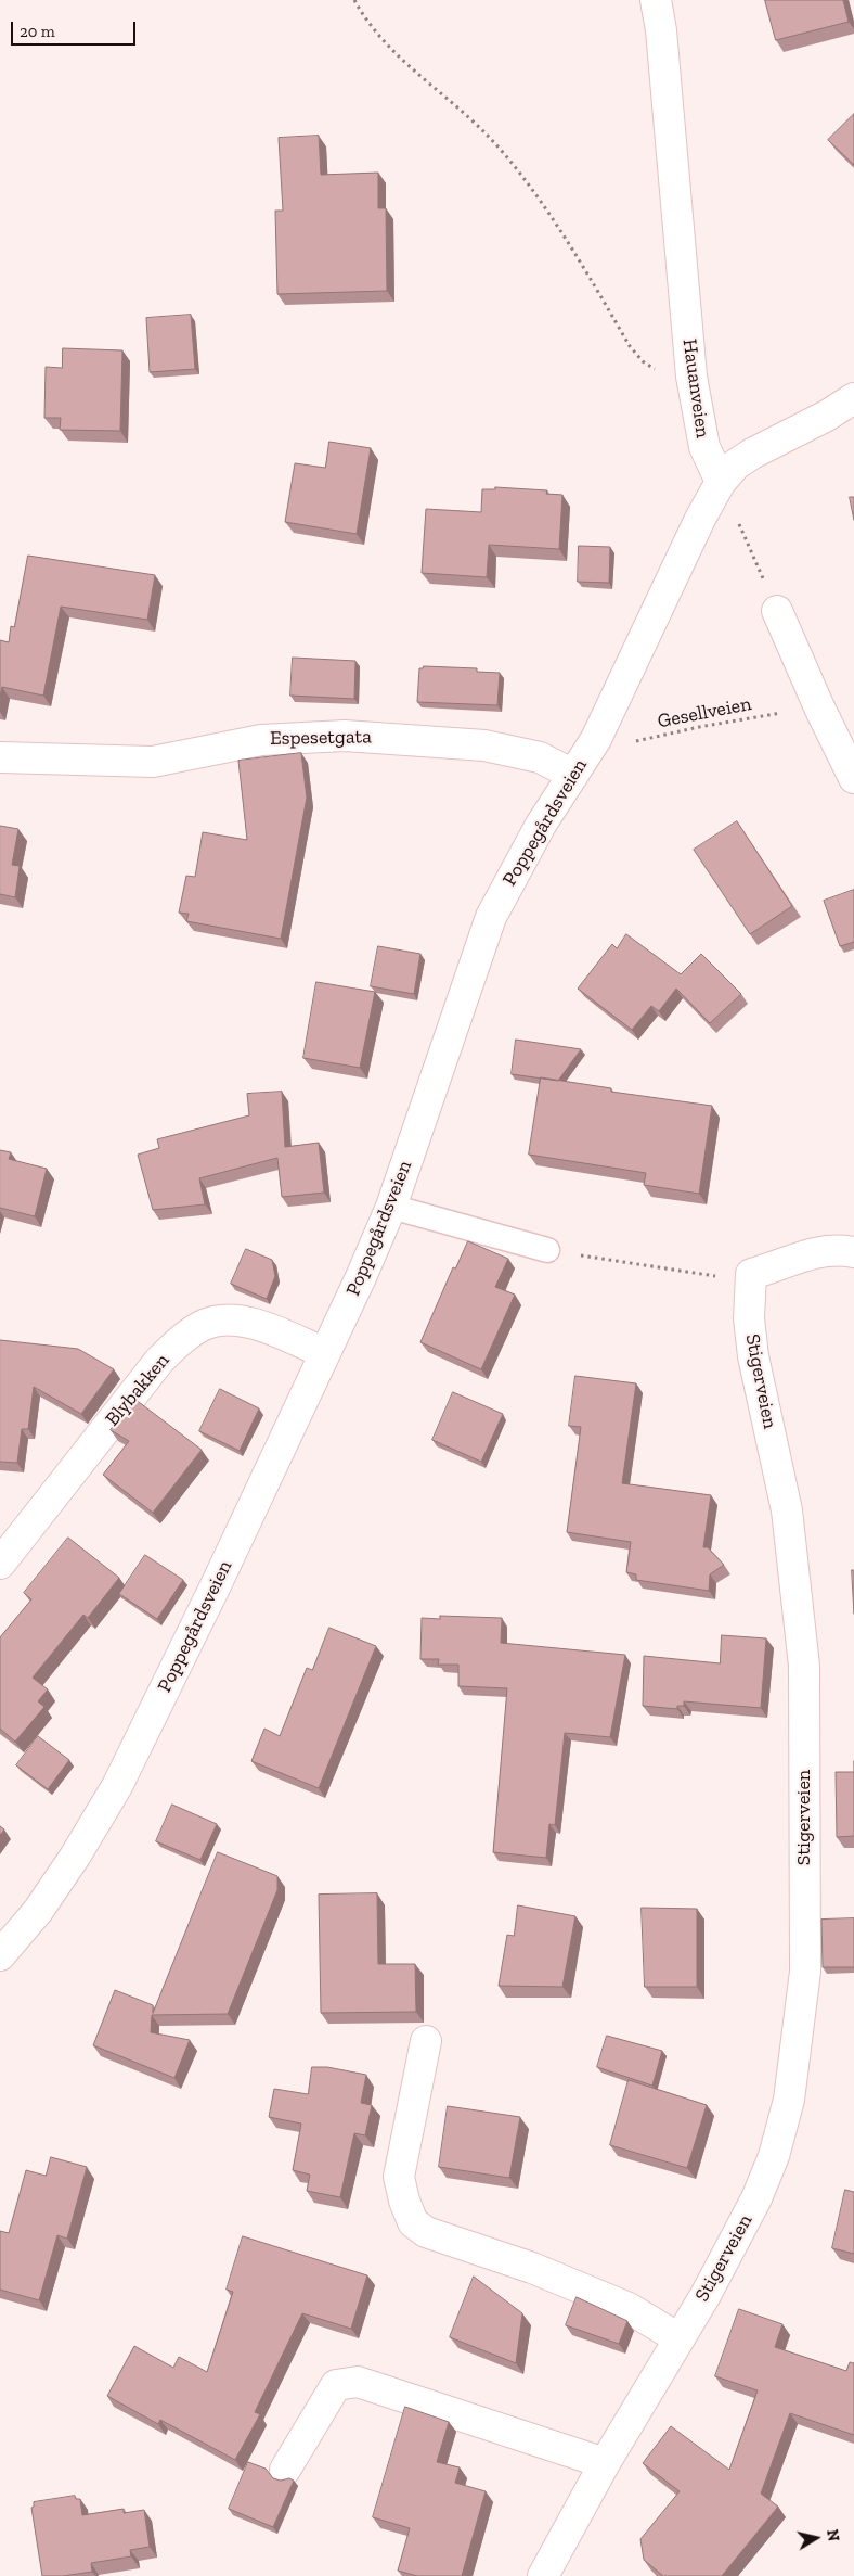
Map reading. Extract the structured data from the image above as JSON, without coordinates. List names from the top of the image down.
{
  "streets": {
    "street": [
      "Hauanveien",
      "Espesetgata",
      "Poppegårdsveien",
      "Stigerveien",
      "Blybakken"
    ],
    "path": ["Gesellveien"]
  },
  "crossings": [
    ["Hauanveien", "Poppegårdsveien"],
    ["Gesellveien", "Poppegårdsveien"],
    ["Espesetgata", "Poppegårdsveien"],
    ["Poppegårdsveien", "Blybakken"]
  ],
  "scale_bar": "20 m",
  "north": "right"
}
